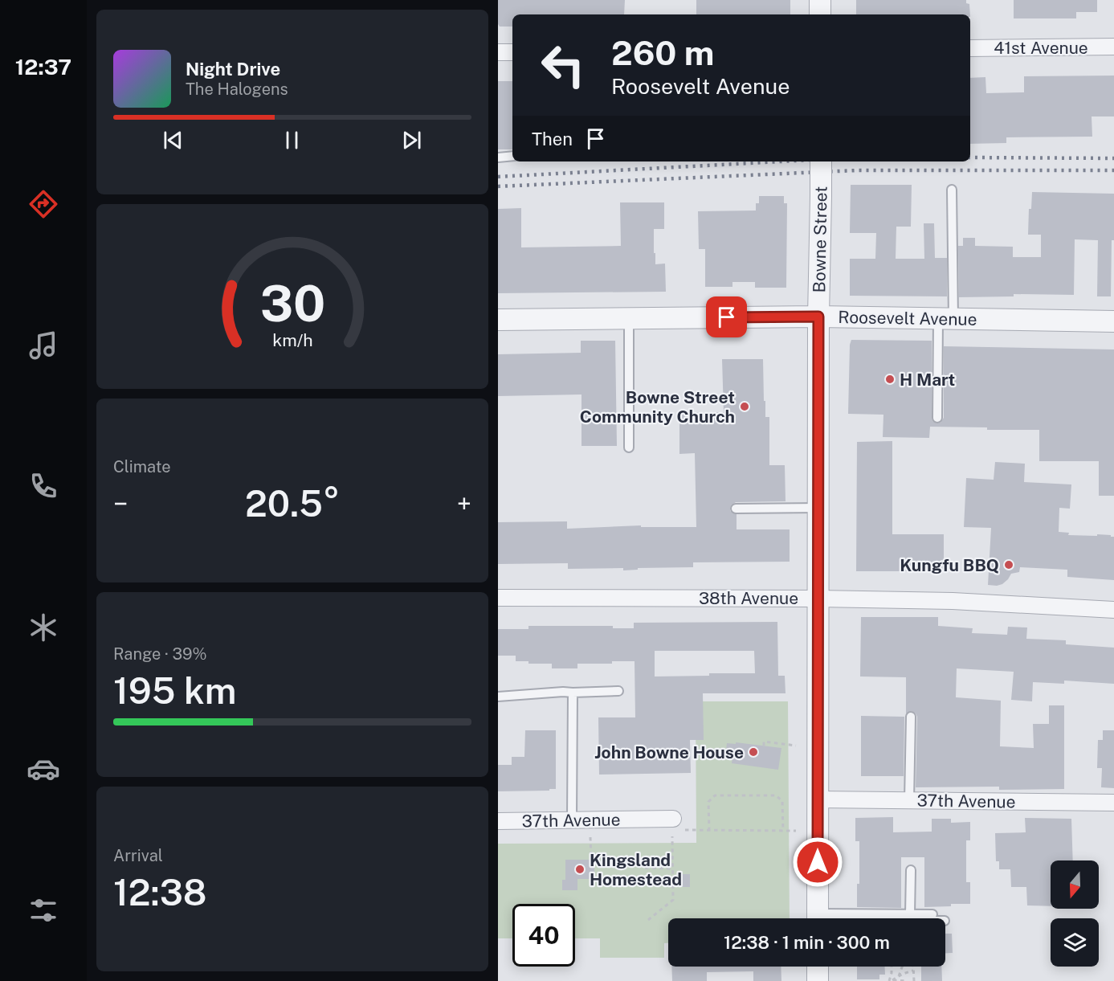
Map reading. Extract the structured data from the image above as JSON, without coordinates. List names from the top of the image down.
{
  "streets": {
    "street": [
      "41st Avenue",
      "Bowne Street",
      "Roosevelt Avenue",
      "38th Avenue",
      "37th Avenue"
    ]
  },
  "crossings": [
    ["Bowne Street", "Roosevelt Avenue"],
    ["Bowne Street", "38th Avenue"],
    ["Bowne Street", "37th Avenue"]
  ],
  "places": [
    "H Mart",
    "Bowne Street Community Church",
    "Kungfu BBQ",
    "John Bowne House",
    "Kingsland Homestead"
  ],
  "north": "bottom",
  "page": {
    "tabs": "12:37",
    "turn": ["260 m", "Roosevelt Avenue"],
    "song": ["Night Drive", "The Halogens"],
    "then": "Then",
    "tile": [
      "Climate",
      ["Range · 39%", "195 km"],
      ["Arrival", "12:38"]
    ],
    "heat": ["−", "20.5°", "+"],
    "limit": "40",
    "trip": "12:38 · 1 min · 300 m",
    "gauge": ["30", "km/h"]
  }
}
